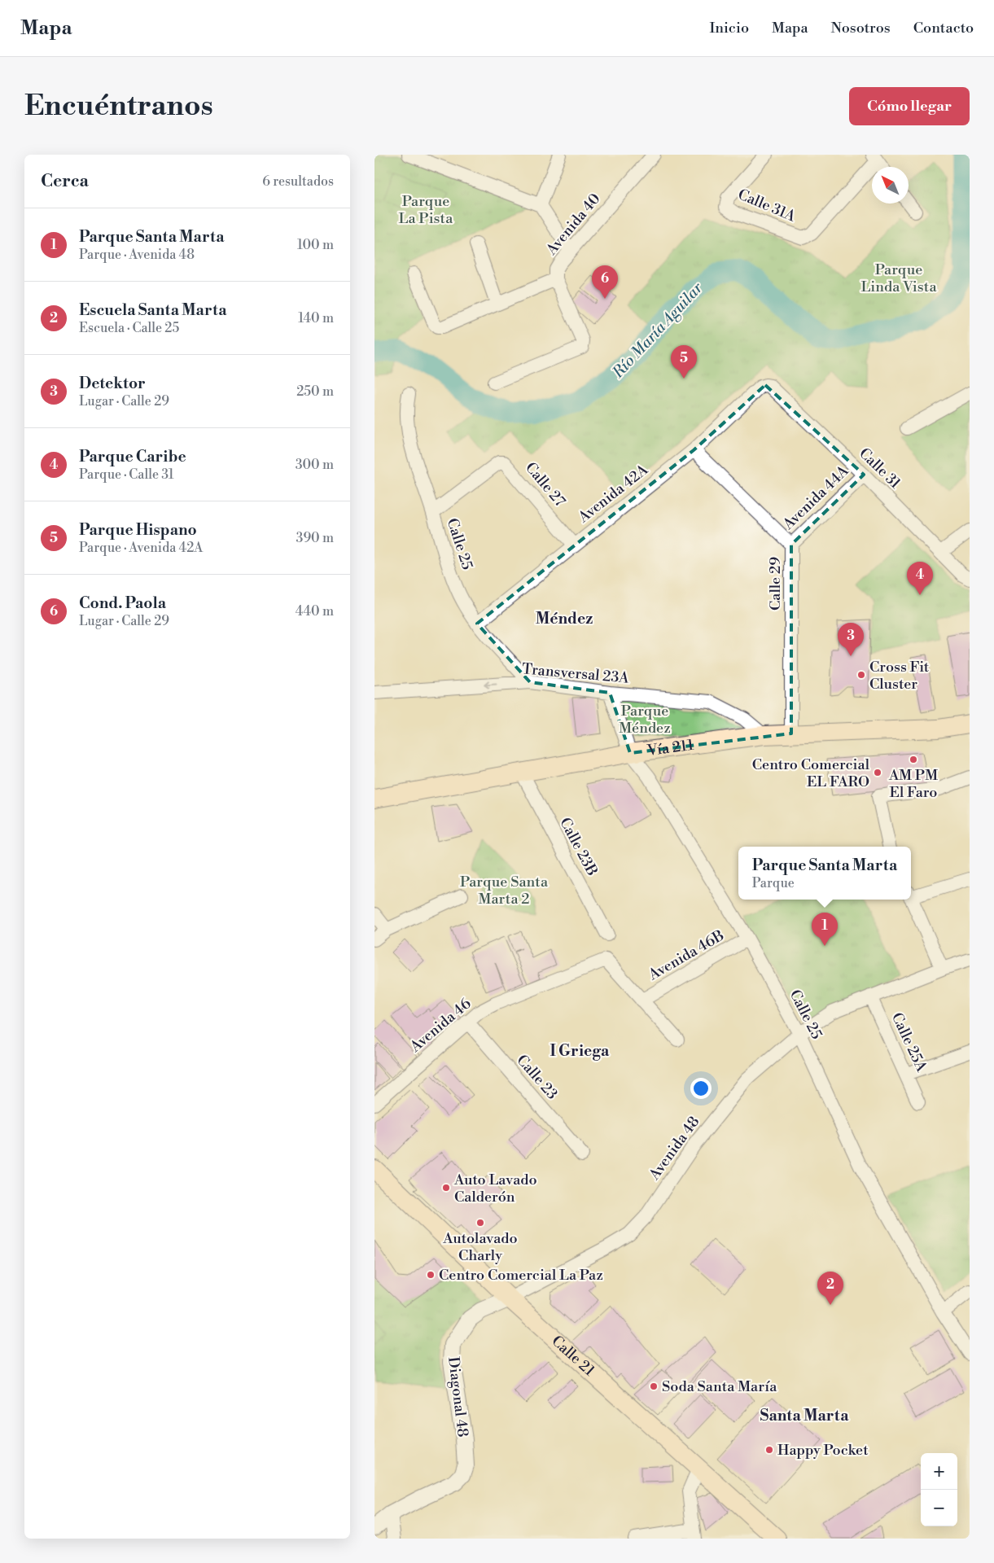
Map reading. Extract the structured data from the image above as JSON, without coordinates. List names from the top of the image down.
{
  "streets": {
    "main road": ["Vía 211", "Calle 21"],
    "street": [
      "Calle 31A",
      "Avenida 40",
      "Calle 31",
      "Calle 27",
      "Avenida 42A",
      "Avenida 44A",
      "Calle 25",
      "Calle 29",
      "Transversal 23A",
      "Calle 23B",
      "Avenida 46B",
      "Avenida 46",
      "Calle 25A",
      "Calle 23",
      "Avenida 48",
      "Diagonal 48"
    ]
  },
  "crossings": [
    ["Calle 31", "Avenida 42A"],
    ["Calle 31", "Avenida 44A"],
    ["Calle 27", "Avenida 42A"],
    ["Calle 27", "Calle 25"],
    ["Avenida 42A", "Calle 25"],
    ["Avenida 42A", "Calle 29"],
    ["Avenida 44A", "Calle 29"],
    ["Calle 25", "Transversal 23A"],
    ["Calle 25", "Vía 211"],
    ["Calle 25", "Avenida 46B"],
    ["Calle 25", "Avenida 48"],
    ["Calle 29", "Vía 211"],
    ["Transversal 23A", "Vía 211"],
    ["Vía 211", "Calle 23B"],
    ["Avenida 46B", "Avenida 46"],
    ["Avenida 46", "Calle 23"],
    ["Calle 25A", "Avenida 48"],
    ["Avenida 48", "Calle 21"],
    ["Avenida 48", "Diagonal 48"],
    ["Calle 21", "Diagonal 48"]
  ],
  "one_way": ["Transversal 23A"],
  "districts": ["Méndez", "I Griega", "Santa Marta"],
  "water": ["Río María Aguilar"],
  "parks": [
    "Parque La Pista",
    "Parque Linda Vista",
    "Parque Méndez",
    "Parque Santa Marta 2"
  ],
  "places": [
    "Cross Fit Cluster",
    "AM PM El Faro",
    "Centro Comercial EL FARO",
    "Auto Lavado Calderón",
    "Autolavado Charly",
    "Centro Comercial La Paz",
    "Soda Santa María",
    "Happy Pocket"
  ],
  "north": "top left",
  "page": {
    "header": "Mapa",
    "nav": [
      "Inicio",
      "Mapa",
      "Nosotros",
      "Contacto"
    ],
    "buttons": "Cómo llegar",
    "title": "Encuéntranos",
    "heading": ["Cerca", "6 resultados"],
    "list": [
      {
        "mark": "1",
        "name": "Parque Santa Marta",
        "note": "Parque · Avenida 48",
        "value": "100 m"
      },
      {
        "mark": "2",
        "name": "Escuela Santa Marta",
        "note": "Escuela · Calle 25",
        "value": "140 m"
      },
      {
        "mark": "3",
        "name": "Detektor",
        "note": "Lugar · Calle 29",
        "value": "250 m"
      },
      {
        "mark": "4",
        "name": "Parque Caribe",
        "note": "Parque · Calle 31",
        "value": "300 m"
      },
      {
        "mark": "5",
        "name": "Parque Hispano",
        "note": "Parque · Avenida 42A",
        "value": "390 m"
      },
      {
        "mark": "6",
        "name": "Cond. Paola",
        "note": "Lugar · Calle 29",
        "value": "440 m"
      }
    ],
    "pins": [
      "6",
      "5",
      "4",
      "3",
      "1",
      "2"
    ],
    "popup": ["Parque Santa Marta", "Parque"],
    "map_buttons": ["+", "−"]
  }
}
